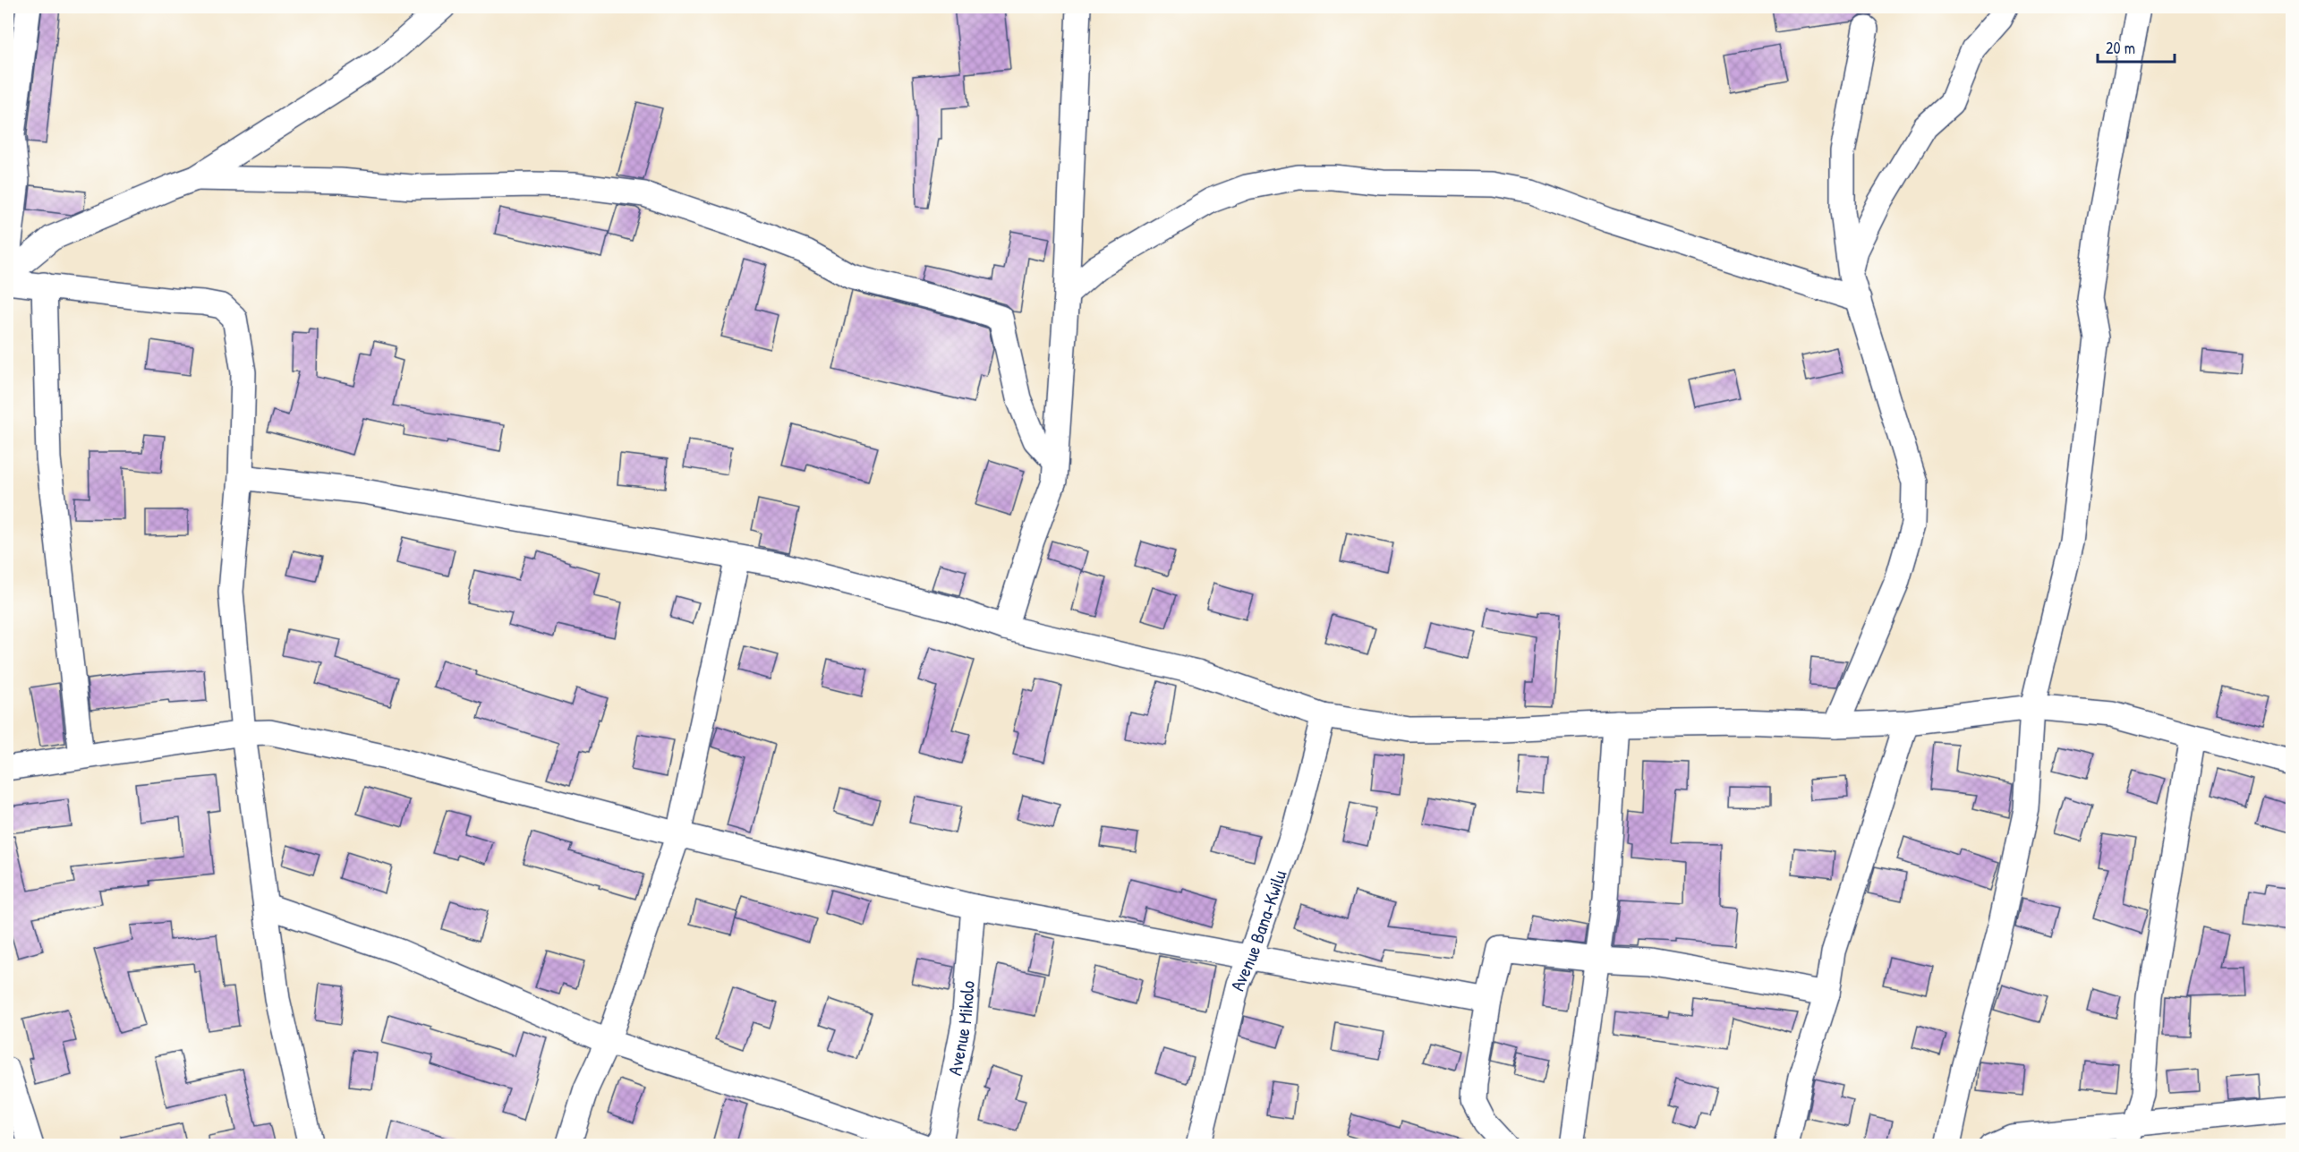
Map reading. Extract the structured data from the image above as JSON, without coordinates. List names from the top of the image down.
{
  "streets": {
    "street": ["Avenue Bana-Kwilu", "Avenue Mikolo"]
  },
  "scale_bar": "20 m"
}
